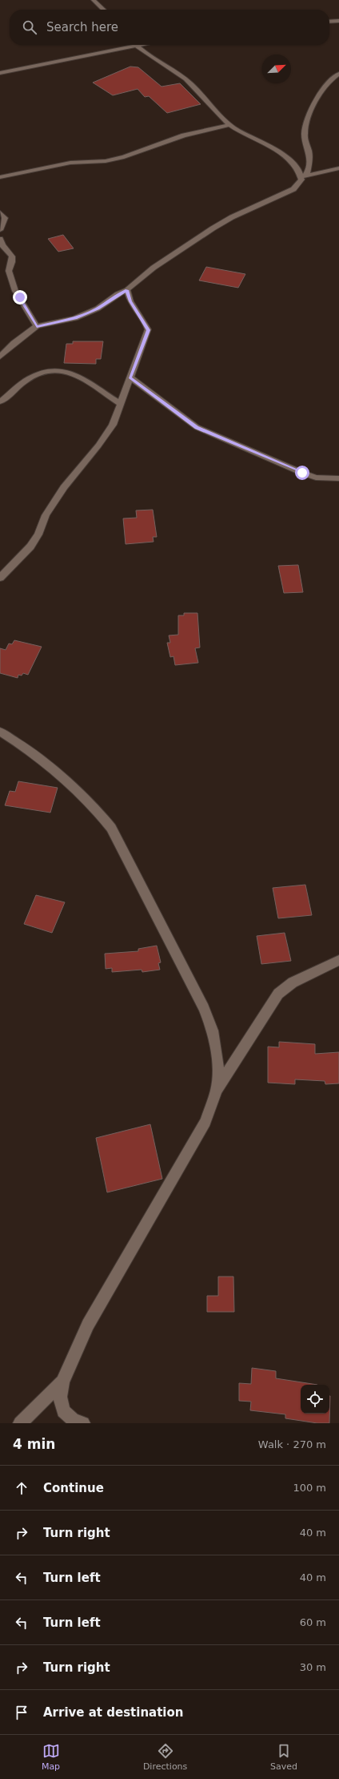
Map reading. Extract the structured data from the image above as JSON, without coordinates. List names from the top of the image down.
{
  "north": "top right",
  "page": {
    "search": "Search here",
    "heading": ["4 min", "Walk · 270 m"],
    "list": [
      ["Continue", "100 m"],
      ["Turn right", "40 m"],
      ["Turn left", "40 m"],
      ["Turn left", "60 m"],
      ["Turn right", "30 m"],
      "Arrive at destination"
    ],
    "nav": ["Map", "Directions", "Saved"]
  }
}
